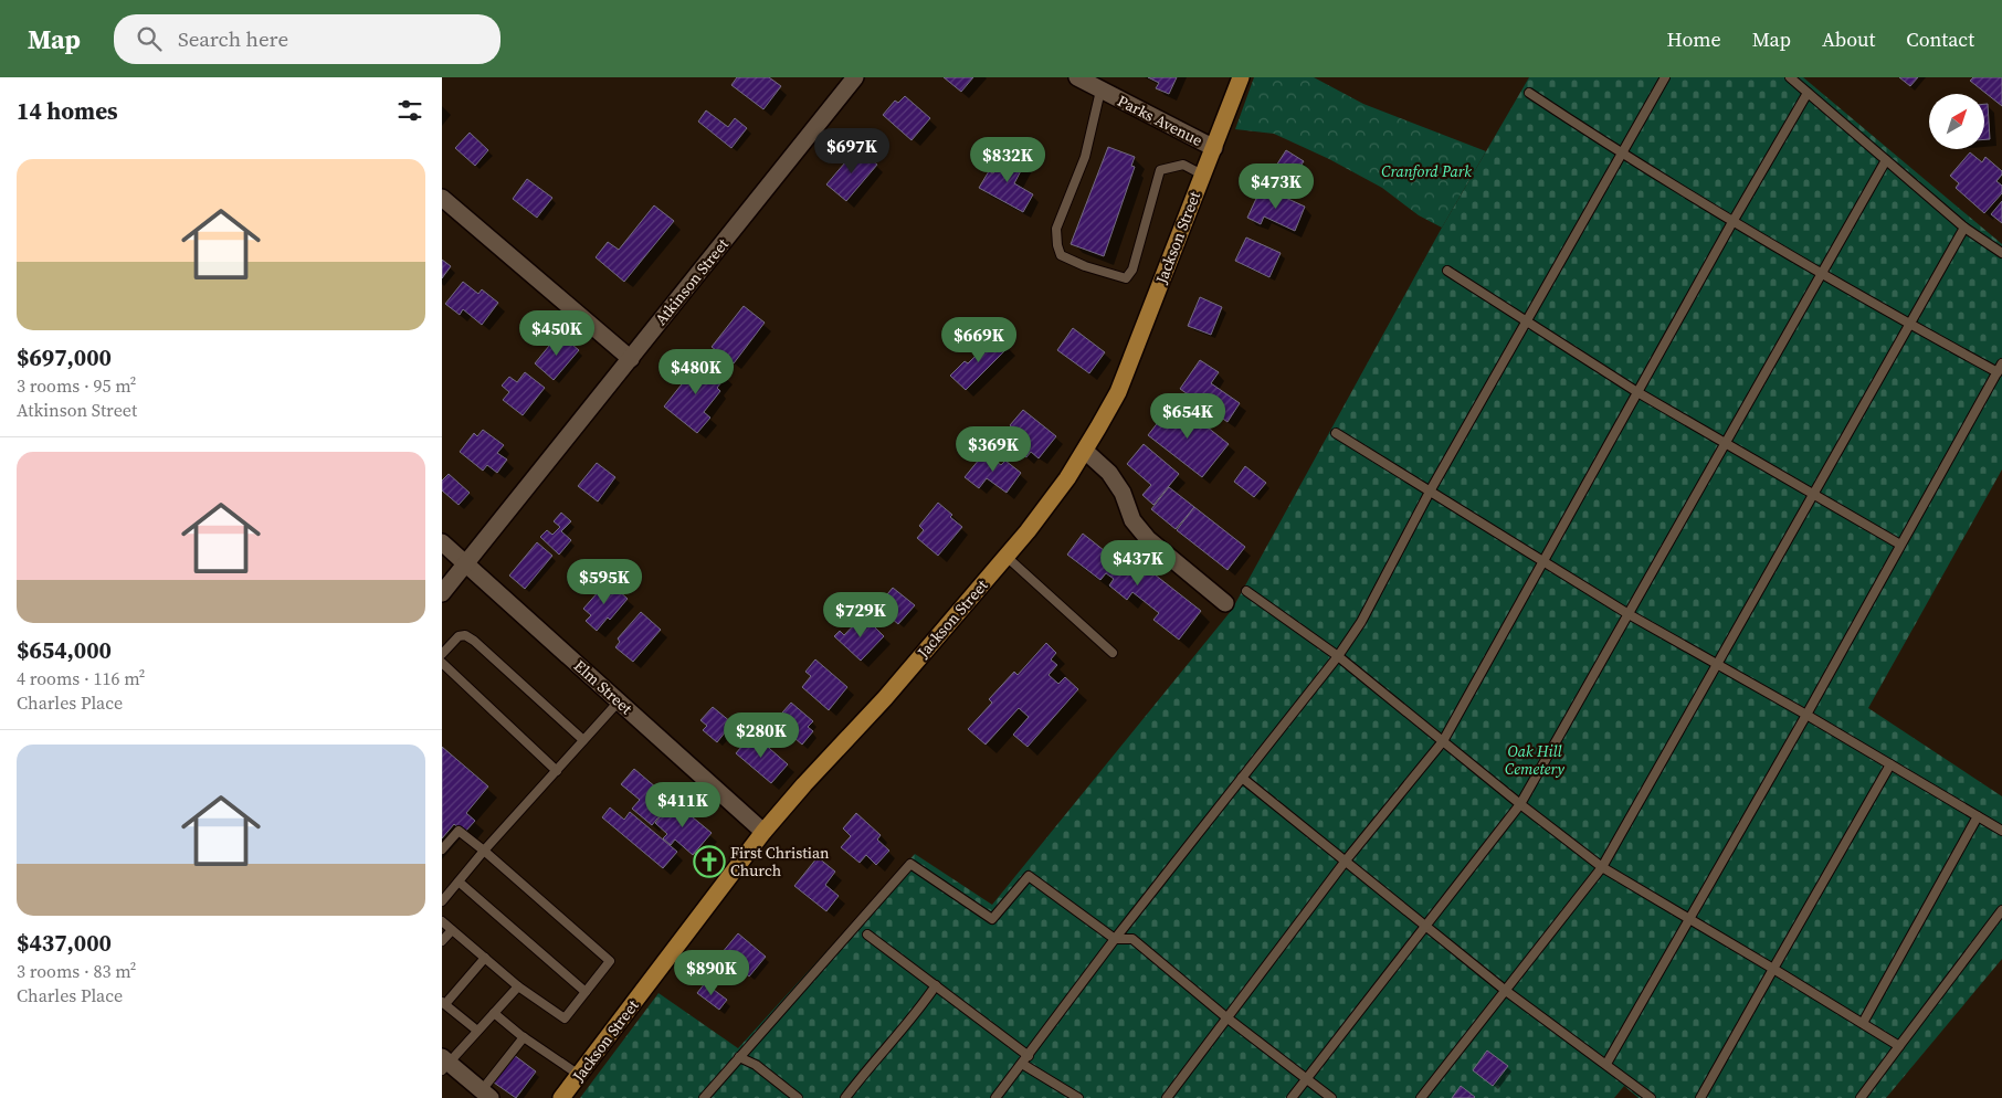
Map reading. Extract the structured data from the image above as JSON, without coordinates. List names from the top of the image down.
{
  "streets": {
    "main road": ["Jackson Street"],
    "street": ["Parks Avenue", "Atkinson Street", "Elm Street"]
  },
  "crossings": [
    ["Parks Avenue", "Jackson Street"],
    ["Jackson Street", "Elm Street"],
    ["Atkinson Street", "Elm Street"]
  ],
  "parks": ["Cranford Park", "Oak Hill Cemetery"],
  "places": {
    "church": ["First Christian Church"]
  },
  "north": "top right",
  "page": {
    "header": "Map",
    "search": "Search here",
    "nav": [
      "Home",
      "Map",
      "About",
      "Contact"
    ],
    "heading": "14 homes",
    "price": [
      "$697K",
      "$832K",
      "$473K",
      "$450K",
      "$669K",
      "$480K",
      "$654K",
      "$369K",
      "$437K",
      "$595K",
      "$729K",
      "$280K",
      "$411K",
      "$890K"
    ],
    "list": [
      {
        "name": "$697,000",
        "note": "3 rooms · 95 m² · Atkinson Street"
      },
      {
        "name": "$654,000",
        "note": "4 rooms · 116 m² · Charles Place"
      },
      {
        "name": "$437,000",
        "note": "3 rooms · 83 m² · Charles Place"
      }
    ]
  }
}
